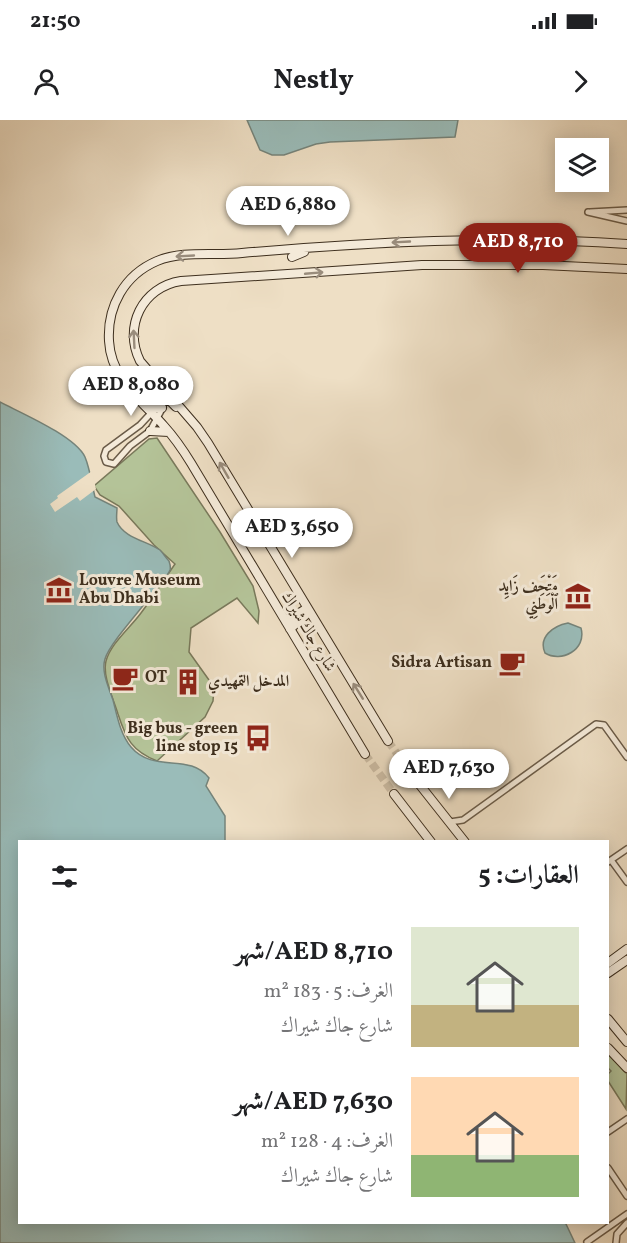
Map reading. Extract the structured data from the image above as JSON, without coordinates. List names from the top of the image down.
{
  "streets": {
    "street": ["شارع جاك شيراك"]
  },
  "places": {
    "museum": ["Louvre Museum Abu Dhabi", "مَتْحَف زَايِد ٱلْوَطَنِي"],
    "cafe": ["Sidra Artisan", "OT"],
    "building": ["المدخل التمهيدي"],
    "bus stop": ["Big bus - green line stop 15"]
  },
  "page": {
    "status": "21:50",
    "header": "Nestly",
    "price": [
      "AED 6,880",
      "AED 8,710",
      "AED 8,080",
      "AED 3,650",
      "AED 7,630"
    ],
    "heading": "العقارات: 5",
    "list": [
      {
        "name": "AED 8,710/شهر",
        "note": "الغرف: 5 · 183 m² · شارع جاك شيراك"
      },
      {
        "name": "AED 7,630/شهر",
        "note": "الغرف: 4 · 128 m² · شارع جاك شيراك"
      }
    ]
  }
}
